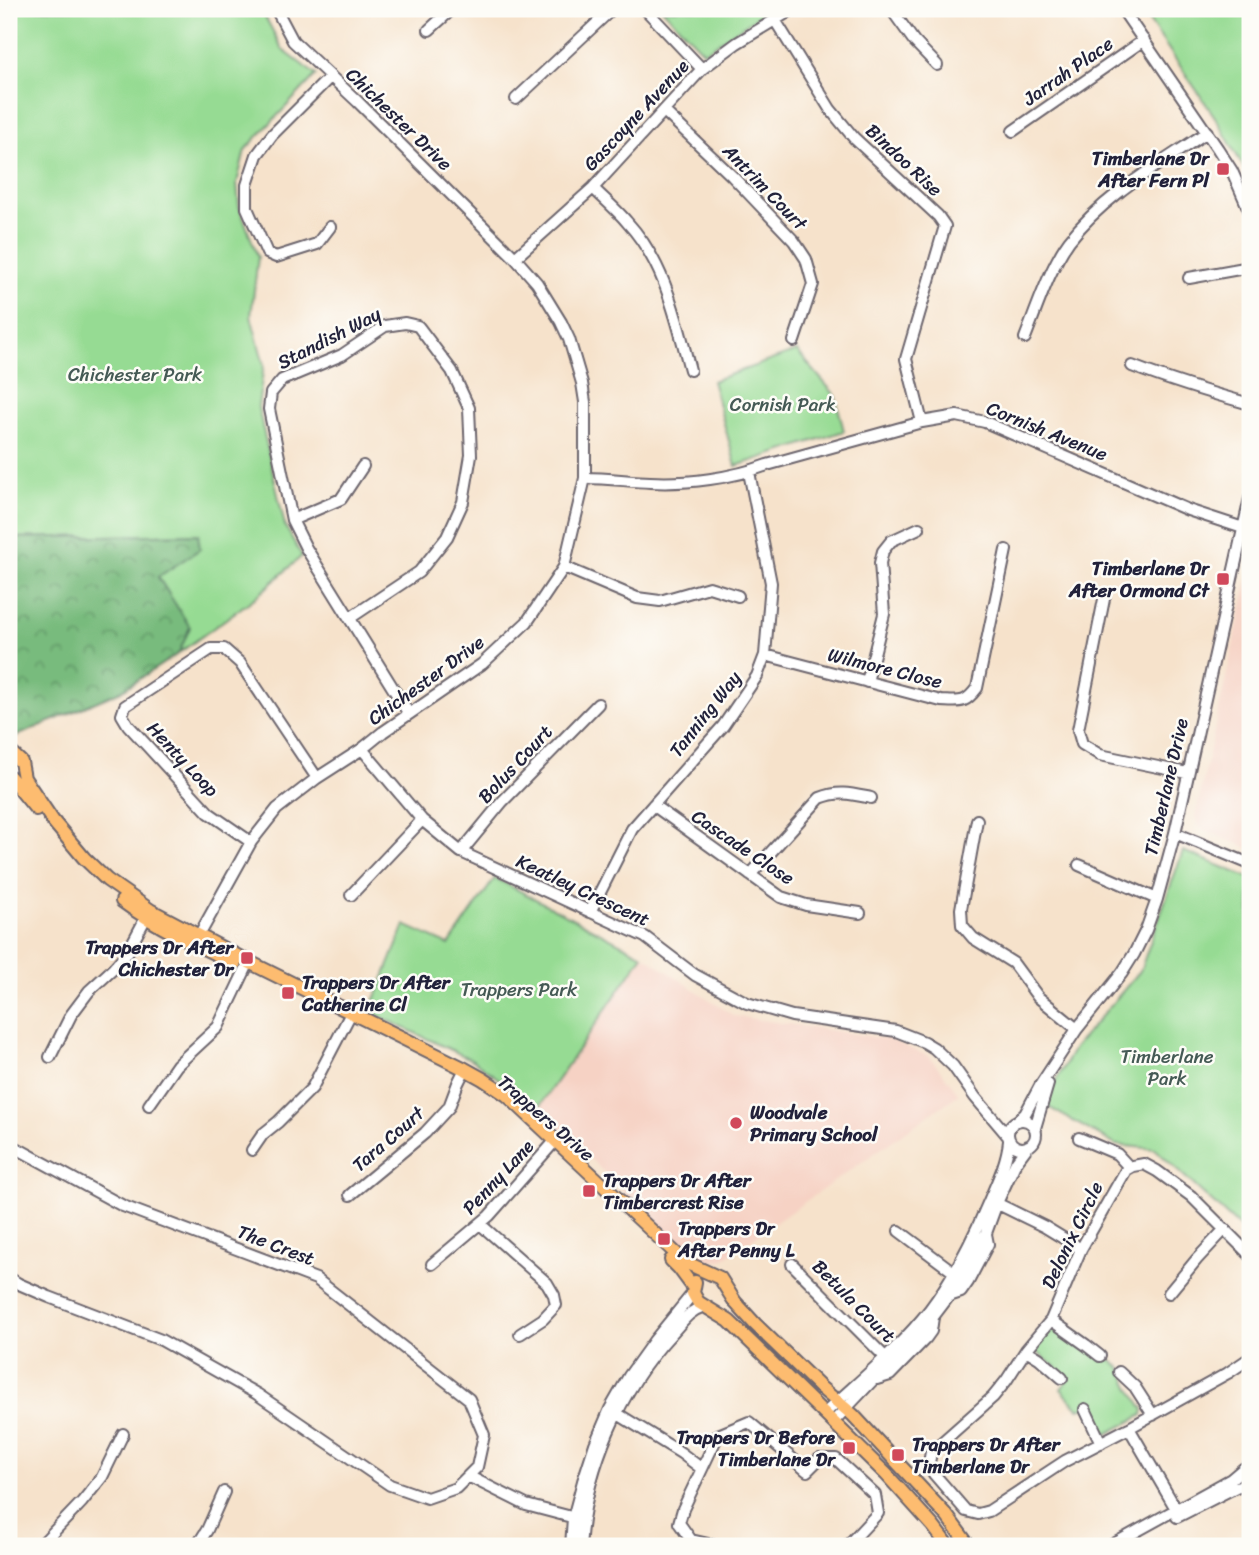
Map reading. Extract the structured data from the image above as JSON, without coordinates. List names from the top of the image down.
{
  "streets": {
    "main road": ["Trappers Drive"],
    "street": [
      "Jarrah Place",
      "Gascoyne Avenue",
      "Chichester Drive",
      "Bindoo Rise",
      "Antrim Court",
      "Standish Way",
      "Cornish Avenue",
      "Wilmore Close",
      "Tanning Way",
      "Henty Loop",
      "Bolus Court",
      "Timberlane Drive",
      "Cascade Close",
      "Keatley Crescent",
      "Tara Court",
      "Penny Lane",
      "Delonix Circle",
      "The Crest",
      "Betula Court"
    ]
  },
  "crossings": [
    ["Gascoyne Avenue", "Chichester Drive"],
    ["Gascoyne Avenue", "Bindoo Rise"],
    ["Gascoyne Avenue", "Antrim Court"],
    ["Chichester Drive", "Standish Way"],
    ["Chichester Drive", "Cornish Avenue"],
    ["Chichester Drive", "Henty Loop"],
    ["Chichester Drive", "Keatley Crescent"],
    ["Chichester Drive", "Trappers Drive"],
    ["Bindoo Rise", "Cornish Avenue"],
    ["Cornish Avenue", "Tanning Way"],
    ["Cornish Avenue", "Timberlane Drive"],
    ["Wilmore Close", "Tanning Way"],
    ["Tanning Way", "Cascade Close"],
    ["Tanning Way", "Keatley Crescent"],
    ["Bolus Court", "Keatley Crescent"],
    ["Timberlane Drive", "Keatley Crescent"],
    ["Trappers Drive", "Tara Court"],
    ["Trappers Drive", "Penny Lane"]
  ],
  "parks": [
    "Chichester Park",
    "Cornish Park",
    "Trappers Park",
    "Timberlane Park"
  ],
  "places": {
    "transit": [
      "Timberlane Dr After Fern Pl",
      "Timberlane Dr After Ormond Ct",
      "Trappers Dr After Chichester Dr",
      "Trappers Dr After Catherine Cl",
      "Trappers Dr After Timbercrest Rise",
      "Trappers Dr After Penny L",
      "Trappers Dr Before Timberlane Dr",
      "Trappers Dr After Timberlane Dr"
    ],
    "other": ["Woodvale Primary School"]
  }
}
